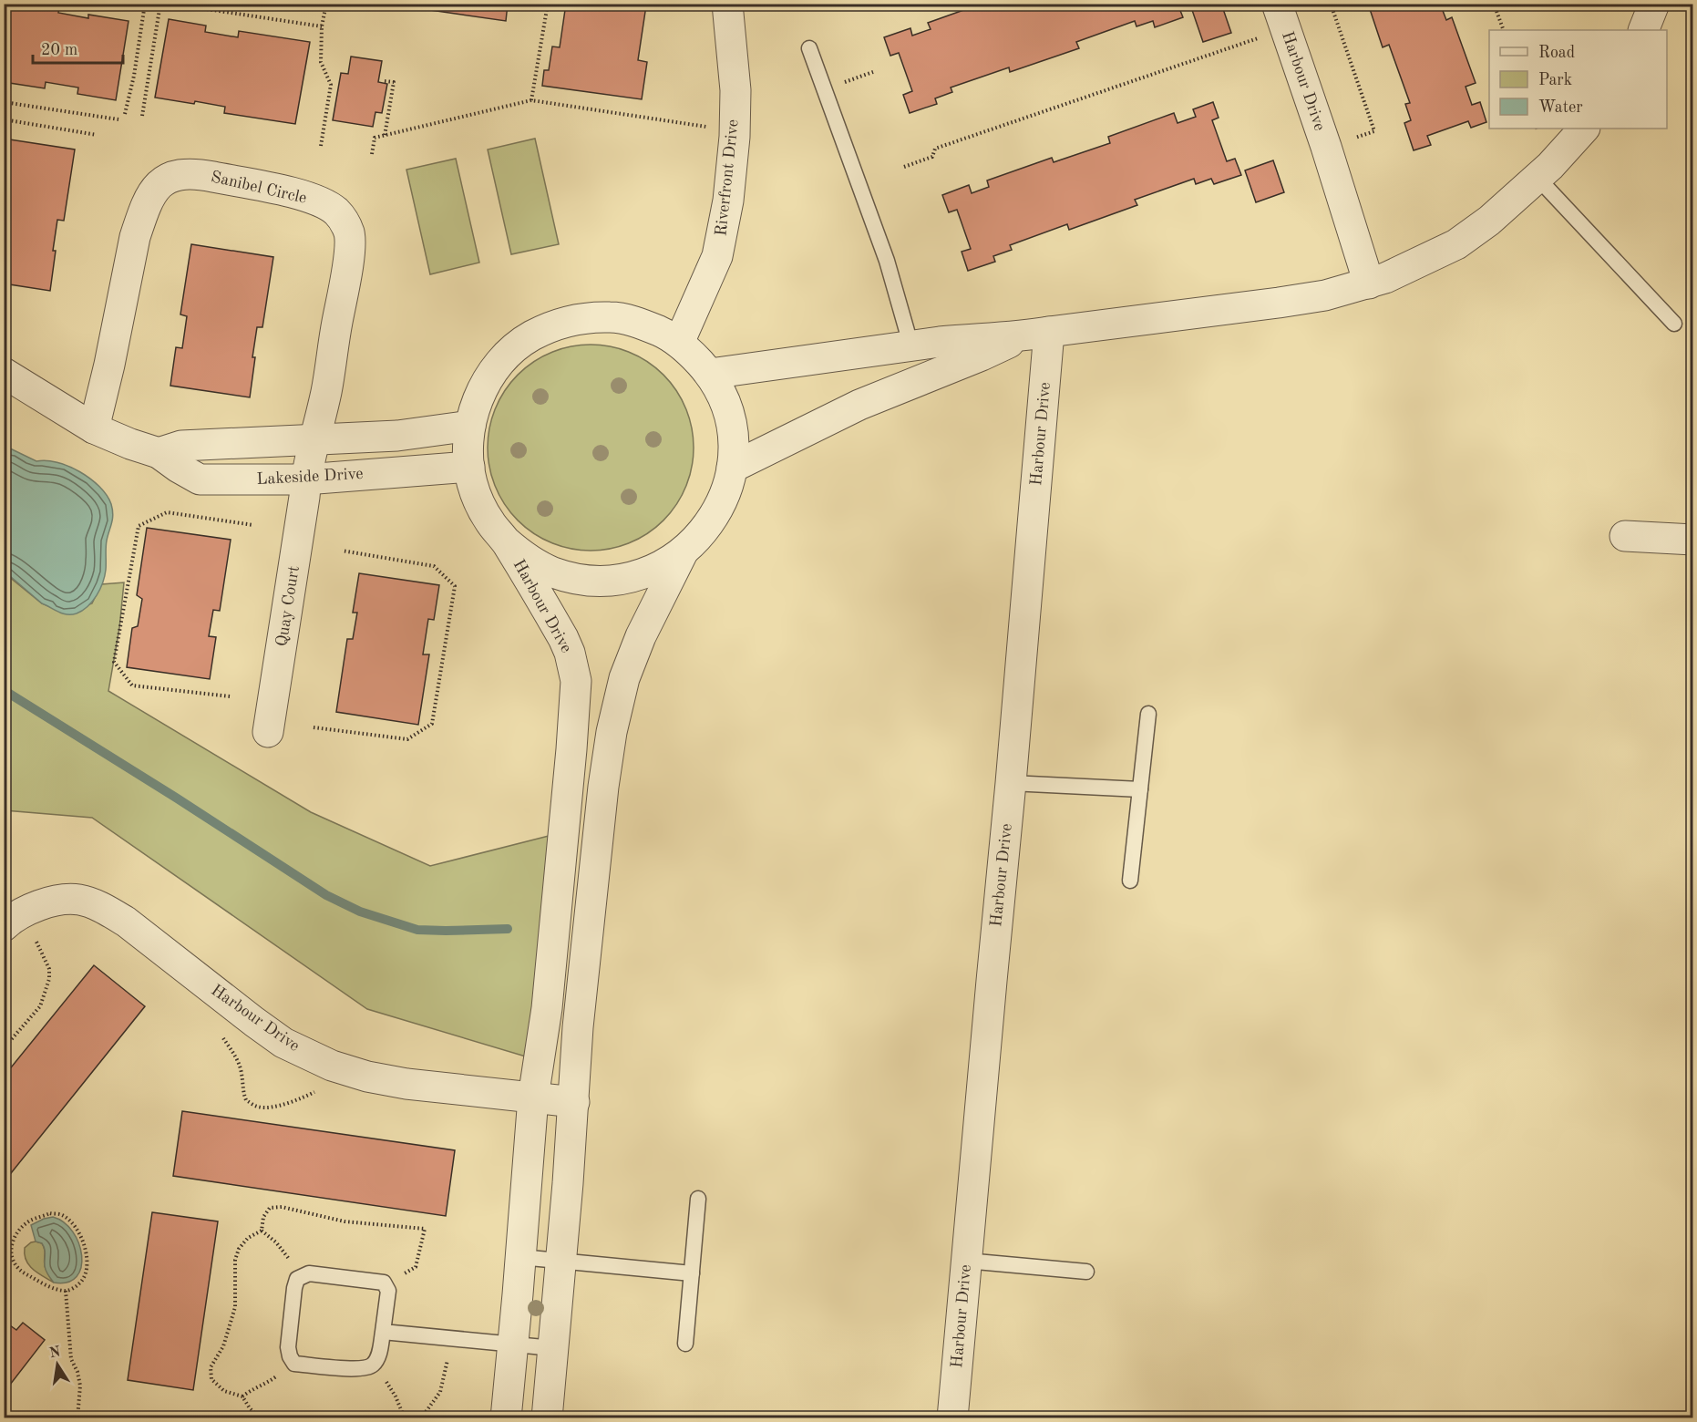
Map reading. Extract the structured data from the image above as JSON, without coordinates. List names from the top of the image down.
{
  "streets": {
    "street": [
      "Harbour Drive",
      "Riverfront Drive",
      "Sanibel Circle",
      "Lakeside Drive",
      "Quay Court"
    ]
  },
  "crossings": [
    ["Harbour Drive", "Riverfront Drive"],
    ["Harbour Drive", "Lakeside Drive"],
    ["Sanibel Circle", "Lakeside Drive"],
    ["Sanibel Circle", "Quay Court"],
    ["Lakeside Drive", "Quay Court"]
  ],
  "legend": ["Road", "Park", "Water"],
  "scale_bar": "20 m",
  "north": "top"
}
